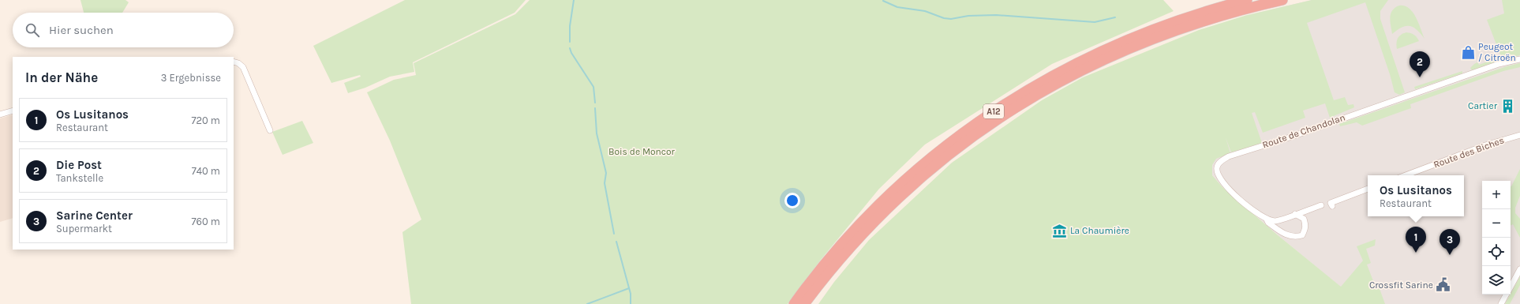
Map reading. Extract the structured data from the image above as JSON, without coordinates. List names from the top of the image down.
{
  "streets": {
    "highway": ["A12"],
    "street": ["Route de Chandolan", "Route des Biches"]
  },
  "parks": ["Bois de Moncor"],
  "places": {
    "shop": ["Peugeot / Citroën"],
    "building": ["Cartier"],
    "museum": ["La Chaumière"],
    "public building": ["Crossfit Sarine"]
  },
  "page": {
    "search": "Hier suchen",
    "pins": ["2", "1", "3"],
    "heading": ["In der Nähe", "3 Ergebnisse"],
    "list": [
      {
        "mark": "1",
        "name": "Os Lusitanos",
        "note": "Restaurant",
        "value": "720 m"
      },
      {
        "mark": "2",
        "name": "Die Post",
        "note": "Tankstelle",
        "value": "740 m"
      },
      {
        "mark": "3",
        "name": "Sarine Center",
        "note": "Supermarkt",
        "value": "760 m"
      }
    ],
    "popup": ["Os Lusitanos", "Restaurant"],
    "map_buttons": ["+", "−"]
  }
}
